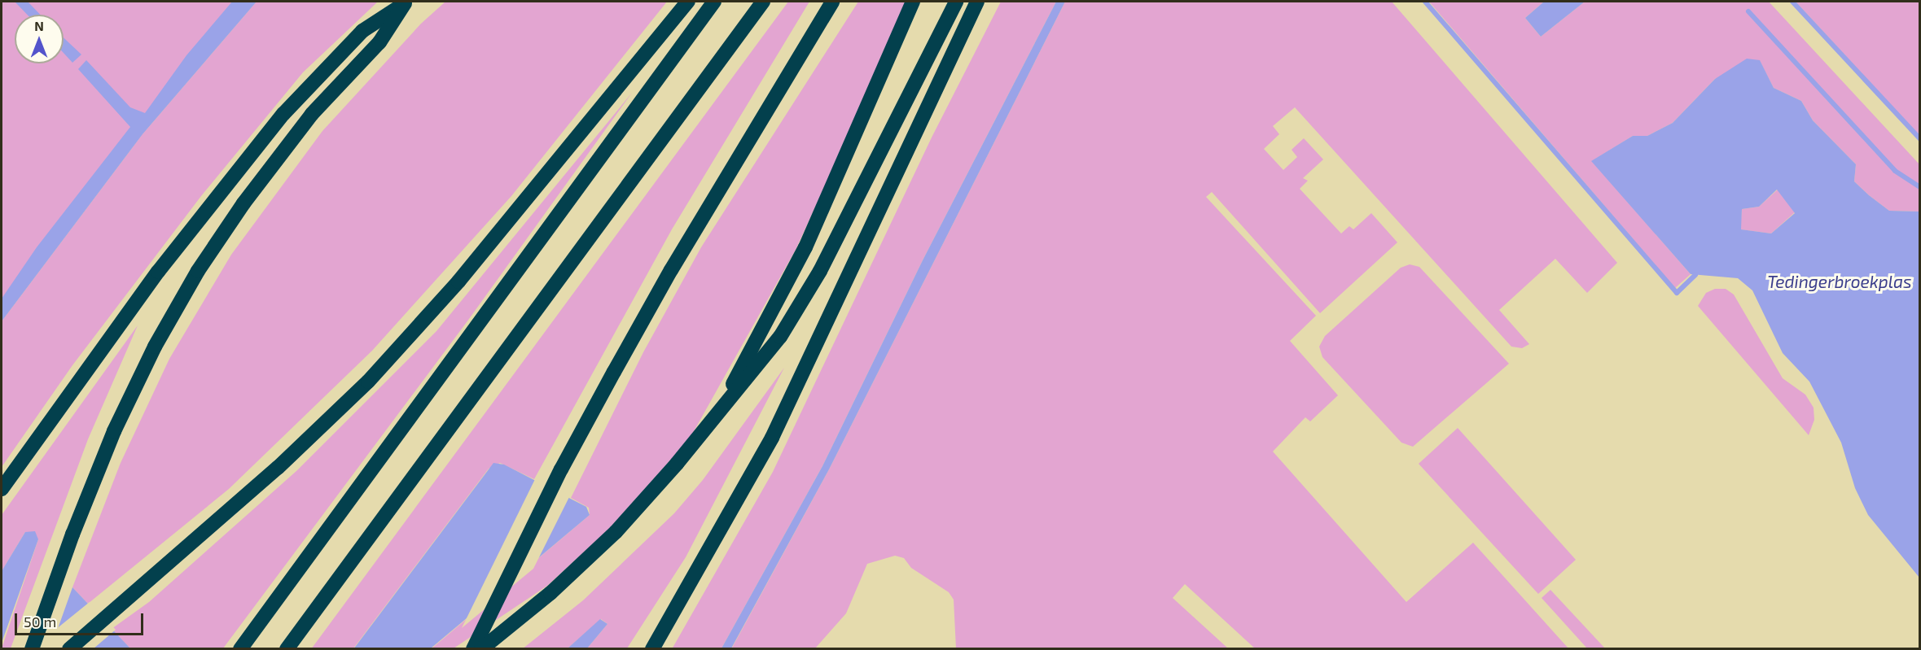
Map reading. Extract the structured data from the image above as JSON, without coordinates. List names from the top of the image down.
{
  "water": ["Tedingerbroekplas"],
  "scale_bar": "50 m",
  "north": "top"
}
